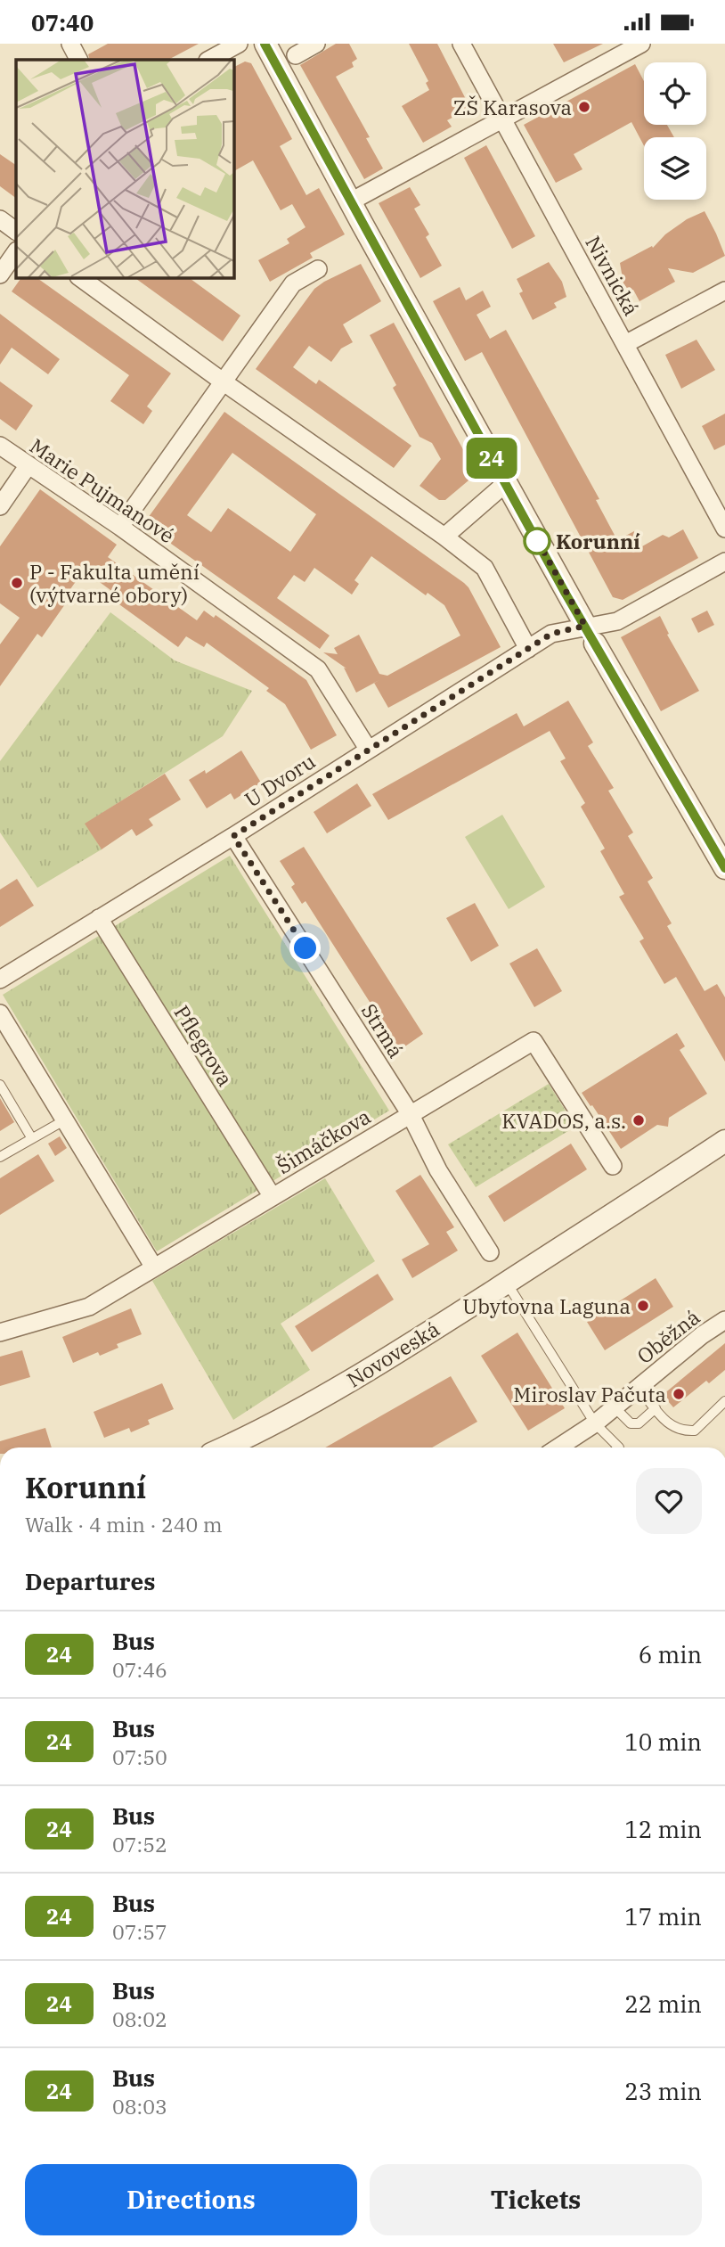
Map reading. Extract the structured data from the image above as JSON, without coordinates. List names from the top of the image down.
{
  "streets": {
    "street": [
      "Nivnická",
      "Marie Pujmanové",
      "U Dvoru",
      "Strmá",
      "Pflegrova",
      "Šimáčkova",
      "Oběžná",
      "Novoveská"
    ]
  },
  "crossings": [
    ["Marie Pujmanové", "U Dvoru"],
    ["U Dvoru", "Strmá"],
    ["U Dvoru", "Pflegrova"],
    ["Strmá", "Šimáčkova"],
    ["Pflegrova", "Šimáčkova"]
  ],
  "places": [
    "ZŠ Karasova",
    "Korunní",
    "P - Fakulta umění (výtvarné obory)",
    "KVADOS, a.s.",
    "Ubytovna Laguna",
    "Miroslav Pačuta"
  ],
  "lines": ["bus line 24"],
  "page": {
    "status": "07:40",
    "on_map": "24",
    "heading": [
      ["Korunní", "Walk · 4 min · 240 m"],
      "Departures"
    ],
    "list": [
      {
        "mark": "24",
        "name": "Bus",
        "note": "07:46",
        "value": "6 min"
      },
      {
        "mark": "24",
        "name": "Bus",
        "note": "07:50",
        "value": "10 min"
      },
      {
        "mark": "24",
        "name": "Bus",
        "note": "07:52",
        "value": "12 min"
      },
      {
        "mark": "24",
        "name": "Bus",
        "note": "07:57",
        "value": "17 min"
      },
      {
        "mark": "24",
        "name": "Bus",
        "note": "08:02",
        "value": "22 min"
      },
      {
        "mark": "24",
        "name": "Bus",
        "note": "08:03",
        "value": "23 min"
      }
    ],
    "buttons": ["Directions", "Tickets"]
  }
}
